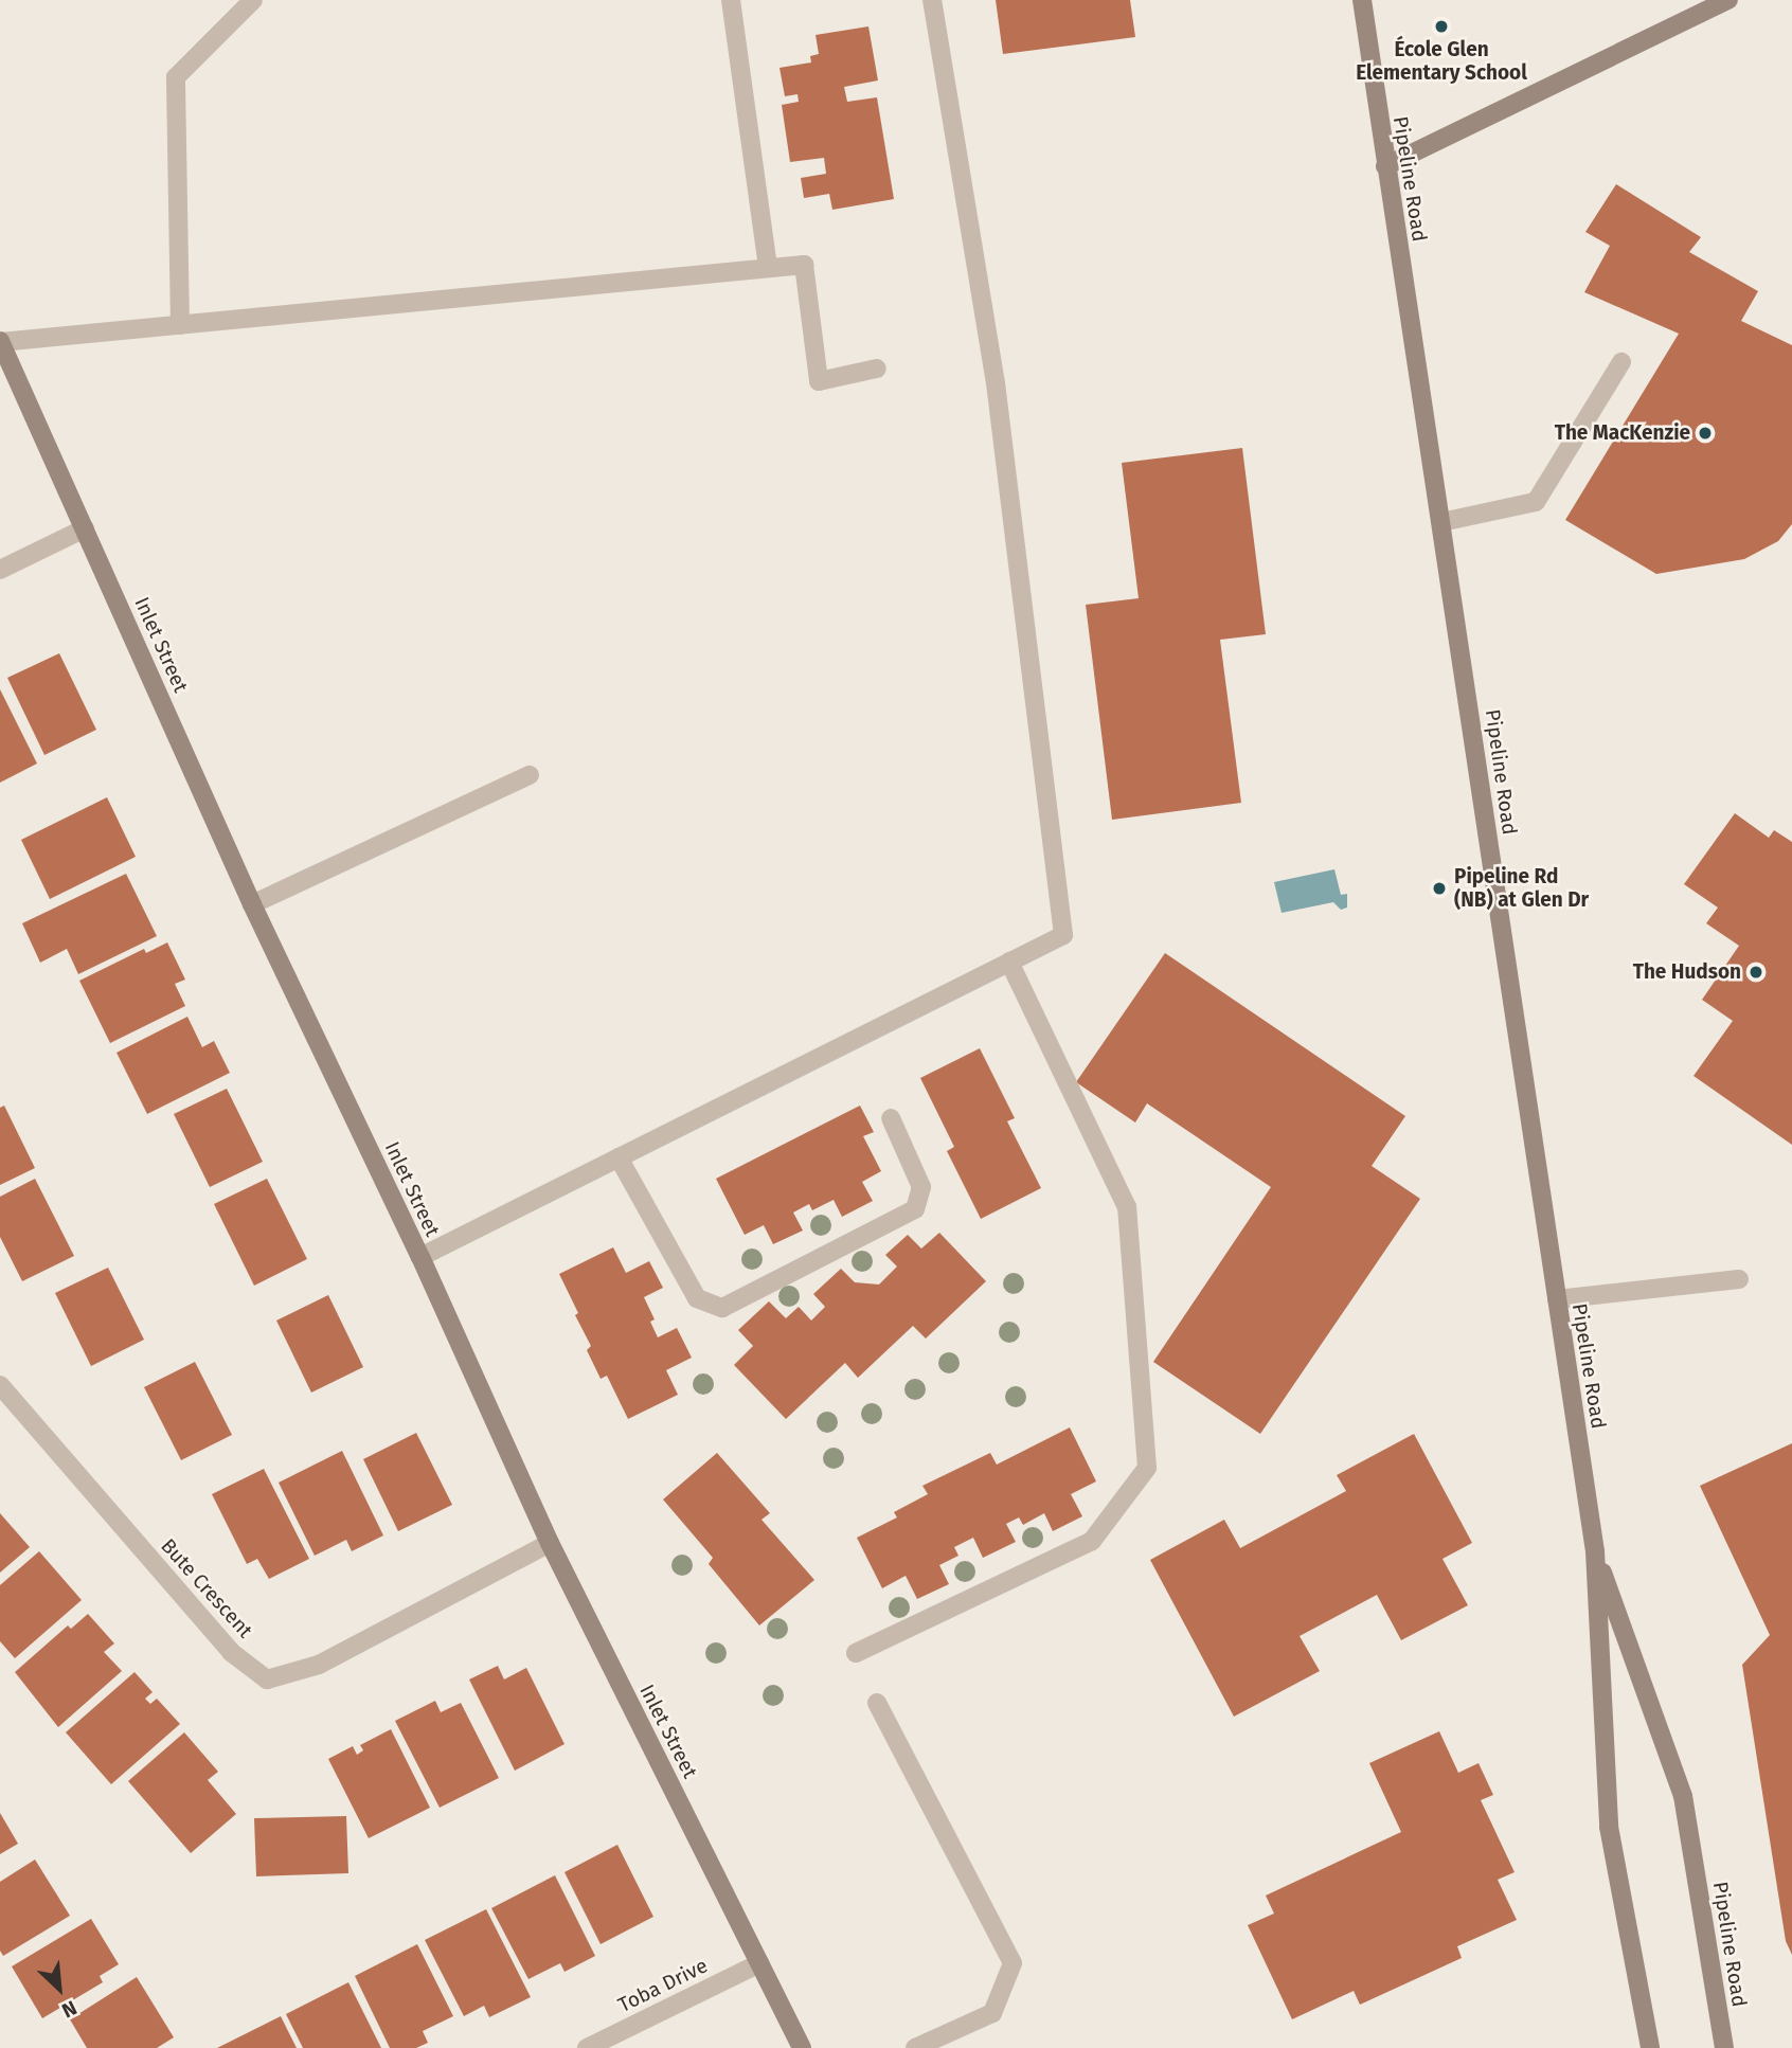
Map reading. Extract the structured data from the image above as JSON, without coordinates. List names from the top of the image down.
{
  "streets": {
    "main road": ["Pipeline Road", "Inlet Street"],
    "street": ["Bute Crescent", "Toba Drive"]
  },
  "crossings": [
    ["Inlet Street", "Bute Crescent"],
    ["Inlet Street", "Toba Drive"]
  ],
  "places": [
    "École Glen Elementary School",
    "The MacKenzie",
    "Pipeline Rd (NB) at Glen Dr",
    "The Hudson"
  ],
  "north": "bottom right"
}
